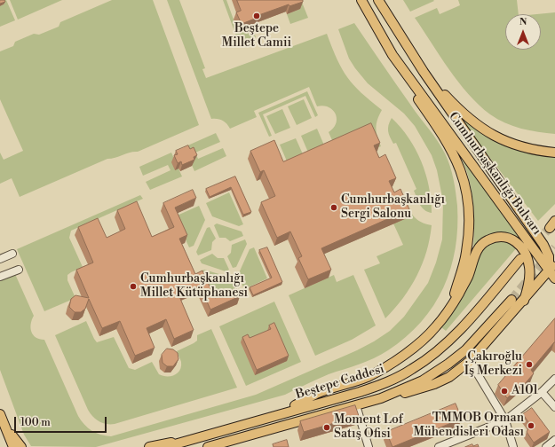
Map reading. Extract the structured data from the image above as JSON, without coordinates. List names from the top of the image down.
{
  "streets": {
    "main road": ["Cumhurbaşkanlığı Bulvarı", "Beştepe Caddesi"]
  },
  "crossings": [
    ["Cumhurbaşkanlığı Bulvarı", "Beştepe Caddesi"]
  ],
  "places": [
    "Beştepe Millet Camii",
    "Cumhurbaşkanlığı Sergi Salonu",
    "Cumhurbaşkanlığı Millet Kütüphanesi",
    "Çakıroğlu İş Merkezi",
    "A101",
    "TMMOB Orman Mühendisleri Odası",
    "Moment Lof Satış Ofisi"
  ],
  "scale_bar": "100 m",
  "north": "top"
}
